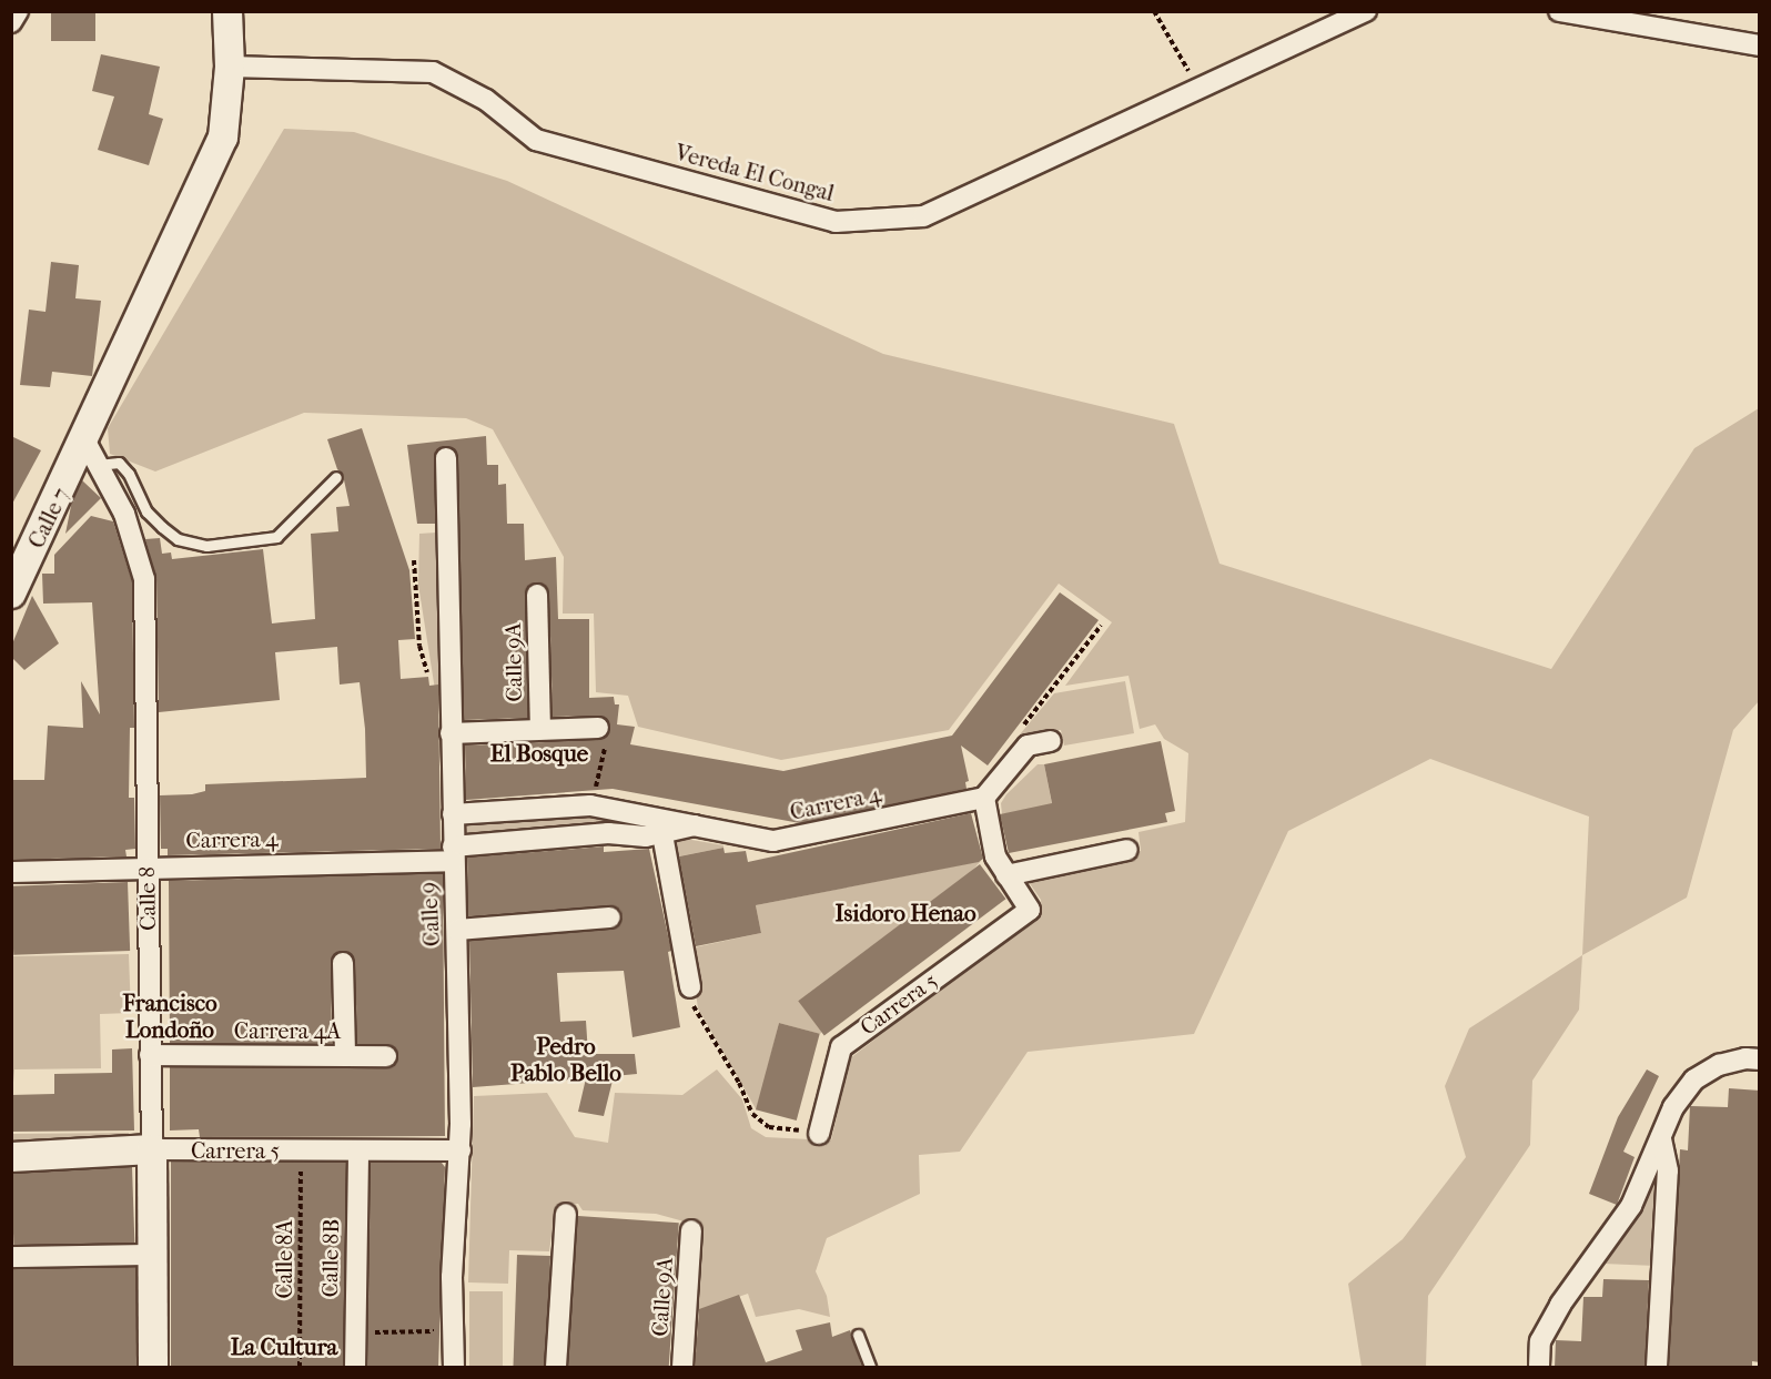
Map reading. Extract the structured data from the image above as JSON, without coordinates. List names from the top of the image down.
{
  "streets": {
    "main road": ["Calle 7", "Calle 8", "Carrera 5"],
    "street": [
      "Vereda El Congal",
      "Calle 9A",
      "Carrera 4",
      "Calle 9",
      "Carrera 4A",
      "Calle 8B"
    ],
    "path": ["Calle 8A"]
  },
  "crossings": [
    ["Vereda El Congal", "Calle 7"],
    ["Calle 7", "Calle 8"],
    ["Carrera 4", "Calle 8"],
    ["Carrera 4", "Calle 9"],
    ["Calle 8", "Carrera 5"],
    ["Calle 8", "Carrera 4A"],
    ["Calle 9", "Carrera 5"],
    ["Carrera 5", "Calle 8B"],
    ["Carrera 5", "Calle 8A"]
  ],
  "districts": [
    "El Bosque",
    "Isidoro Henao",
    "Francisco Londoño",
    "Pedro Pablo Bello",
    "La Cultura"
  ]
}
